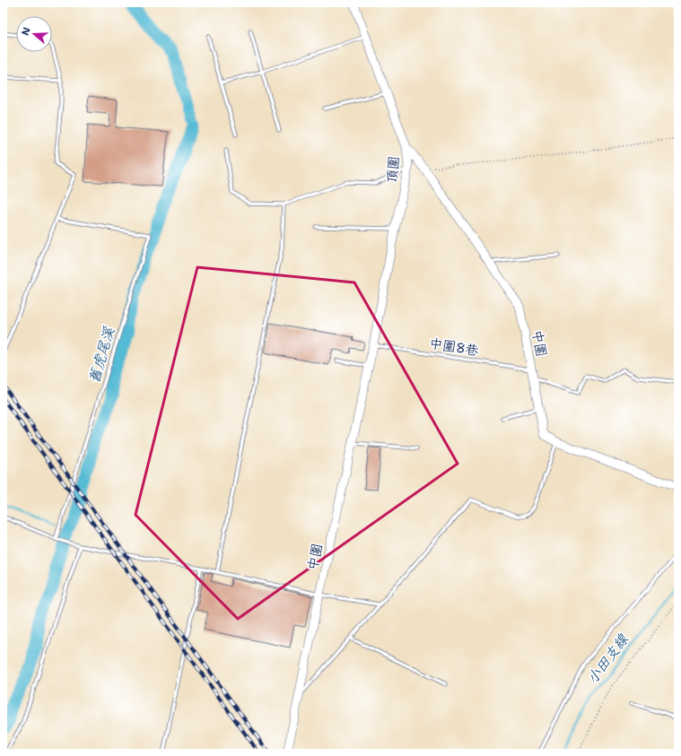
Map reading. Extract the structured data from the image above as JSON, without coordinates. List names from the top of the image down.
{
  "streets": {
    "street": ["頂圍", "中圍"],
    "lane": ["中圍8巷"]
  },
  "crossings": [
    ["頂圍", "中圍"],
    ["頂圍", "中圍8巷"],
    ["中圍", "中圍8巷"]
  ],
  "water": ["舊虎尾溪", "小田支線"],
  "north": "left"
}
